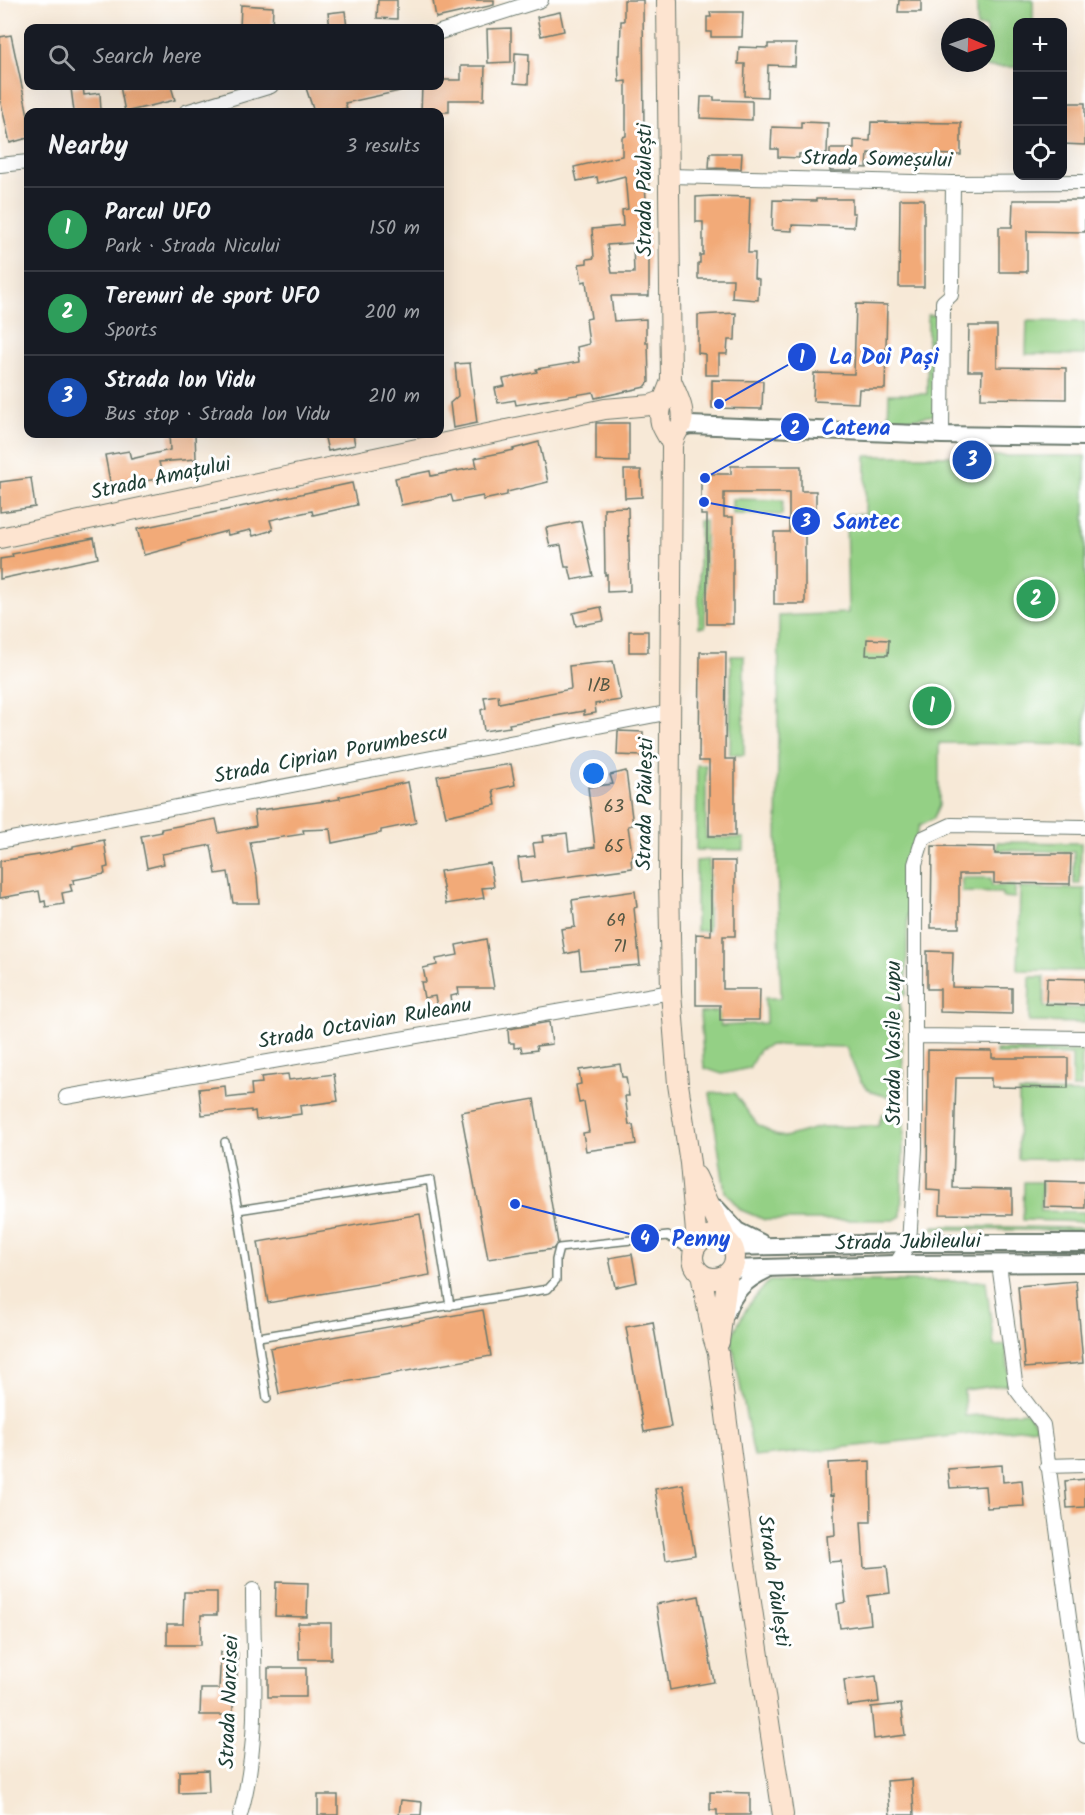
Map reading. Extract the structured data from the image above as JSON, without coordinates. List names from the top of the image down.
{
  "streets": {
    "main road": ["Strada Păulești", "Strada Amațului"],
    "street": [
      "Strada Someșului",
      "Strada Ciprian Porumbescu",
      "Strada Octavian Ruleanu",
      "Strada Vasile Lupu",
      "Strada Jubileului",
      "Strada Narcisei"
    ]
  },
  "crossings": [
    ["Strada Someșului", "Strada Păulești"],
    ["Strada Păulești", "Strada Amațului"],
    ["Strada Păulești", "Strada Ciprian Porumbescu"],
    ["Strada Păulești", "Strada Octavian Ruleanu"],
    ["Strada Păulești", "Strada Jubileului"],
    ["Strada Vasile Lupu", "Strada Jubileului"]
  ],
  "places": [
    "La Doi Pași",
    "Catena",
    "Santec",
    "Penny"
  ],
  "house_numbers": [
    "1/B",
    "63",
    "65",
    "69",
    "71"
  ],
  "north": "right",
  "page": {
    "map_buttons": ["+", "−"],
    "search": "Search here",
    "heading": ["Nearby", "3 results"],
    "list": [
      {
        "mark": "1",
        "name": "Parcul UFO",
        "note": "Park · Strada Nicului",
        "value": "150 m"
      },
      {
        "mark": "2",
        "name": "Terenuri de sport UFO",
        "note": "Sports",
        "value": "200 m"
      },
      {
        "mark": "3",
        "name": "Strada Ion Vidu",
        "note": "Bus stop · Strada Ion Vidu",
        "value": "210 m"
      }
    ],
    "pins": ["3", "2", "1"]
  }
}
